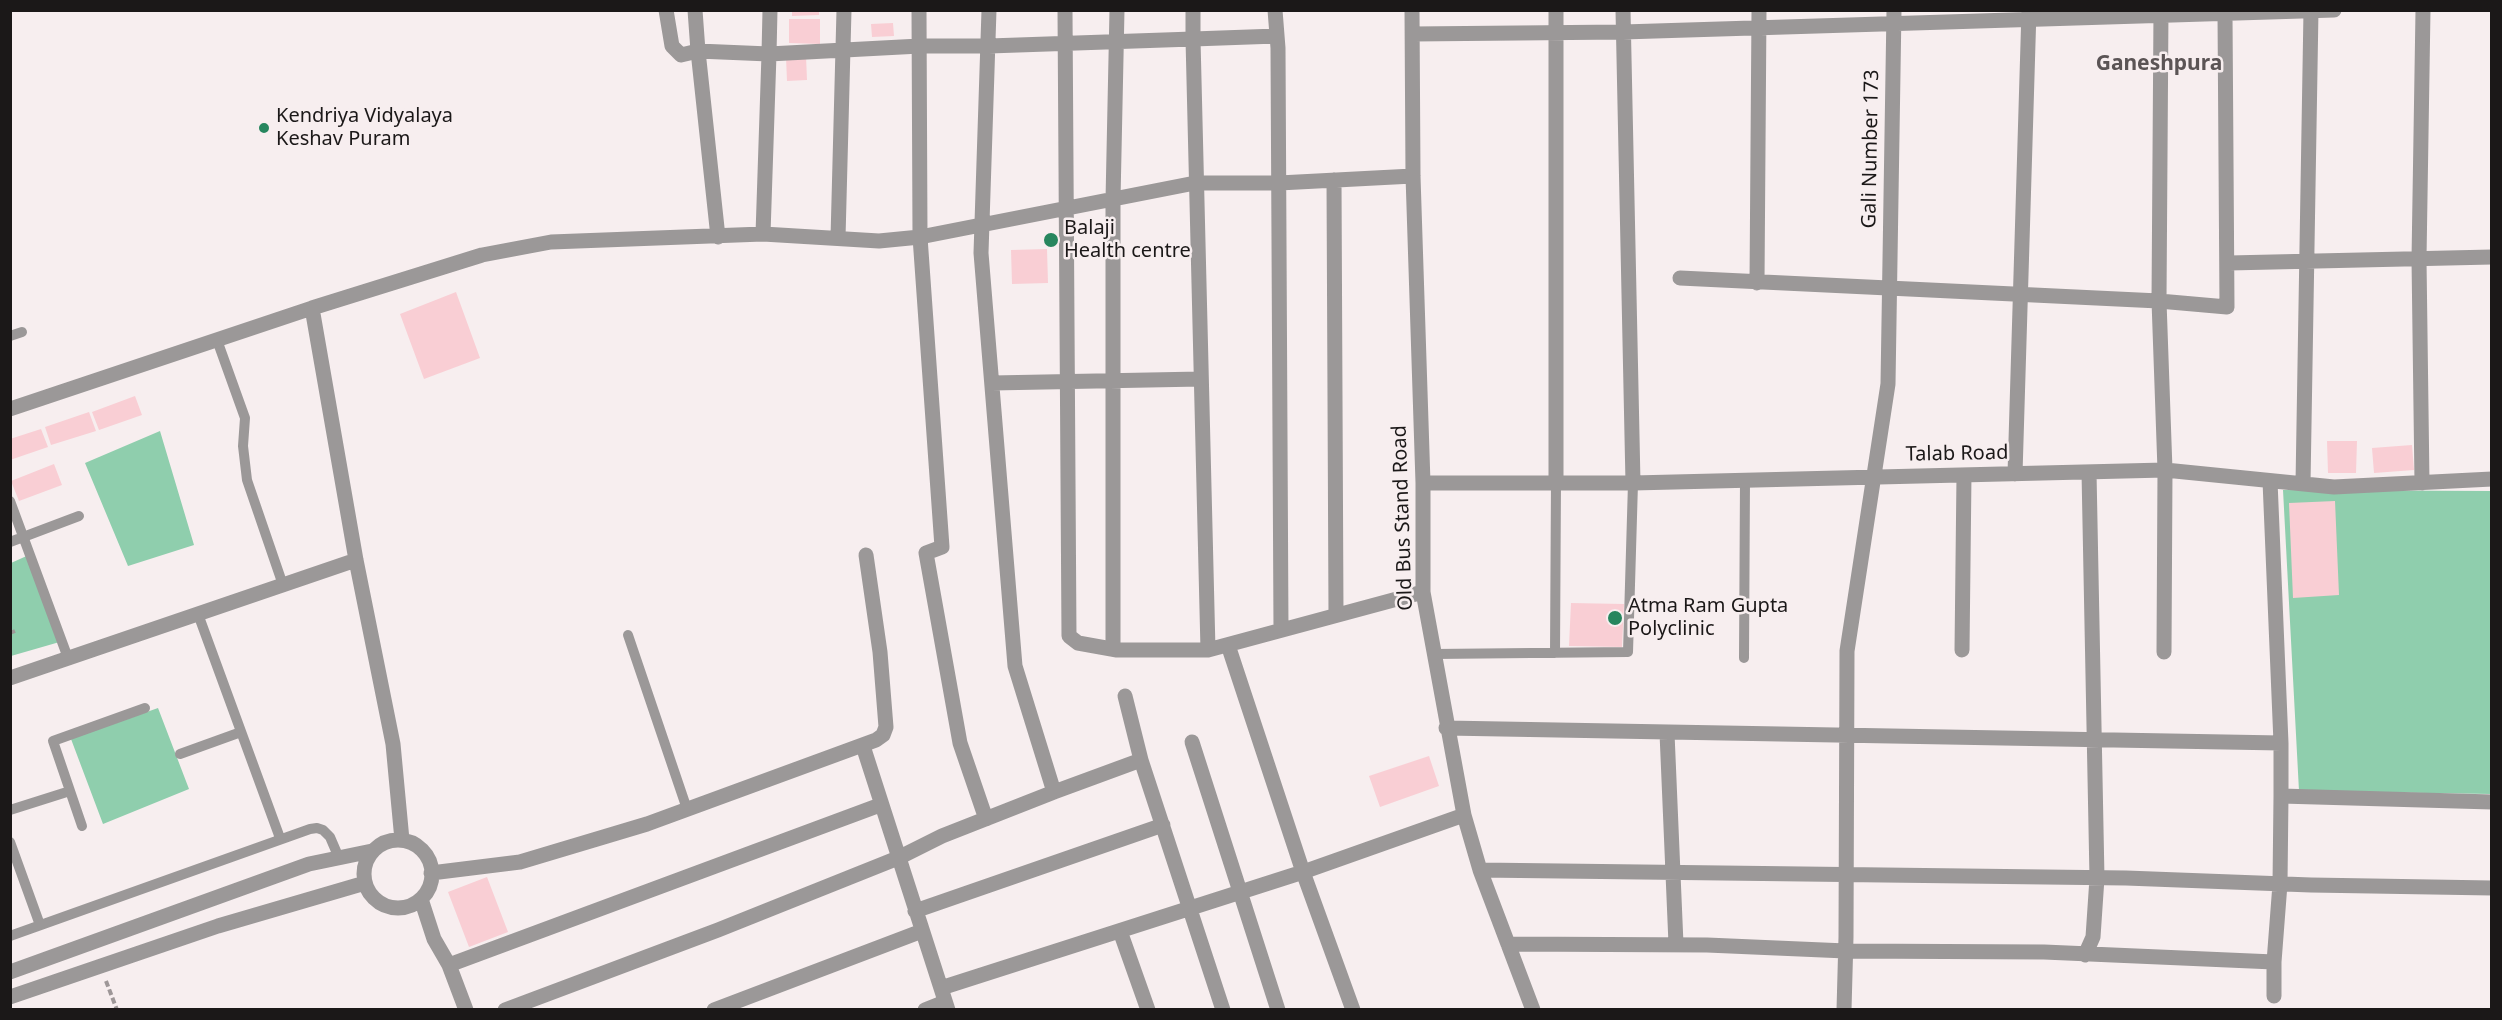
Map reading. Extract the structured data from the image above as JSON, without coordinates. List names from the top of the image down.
{
  "streets": {
    "street": ["Gali Number 173", "Talab Road", "Old Bus Stand Road"]
  },
  "crossings": [
    ["Gali Number 173", "Talab Road"],
    ["Talab Road", "Old Bus Stand Road"]
  ],
  "districts": ["Ganeshpura"],
  "places": ["Kendriya Vidyalaya Keshav Puram", "Balaji Health centre", "Atma Ram Gupta Polyclinic"]
}
